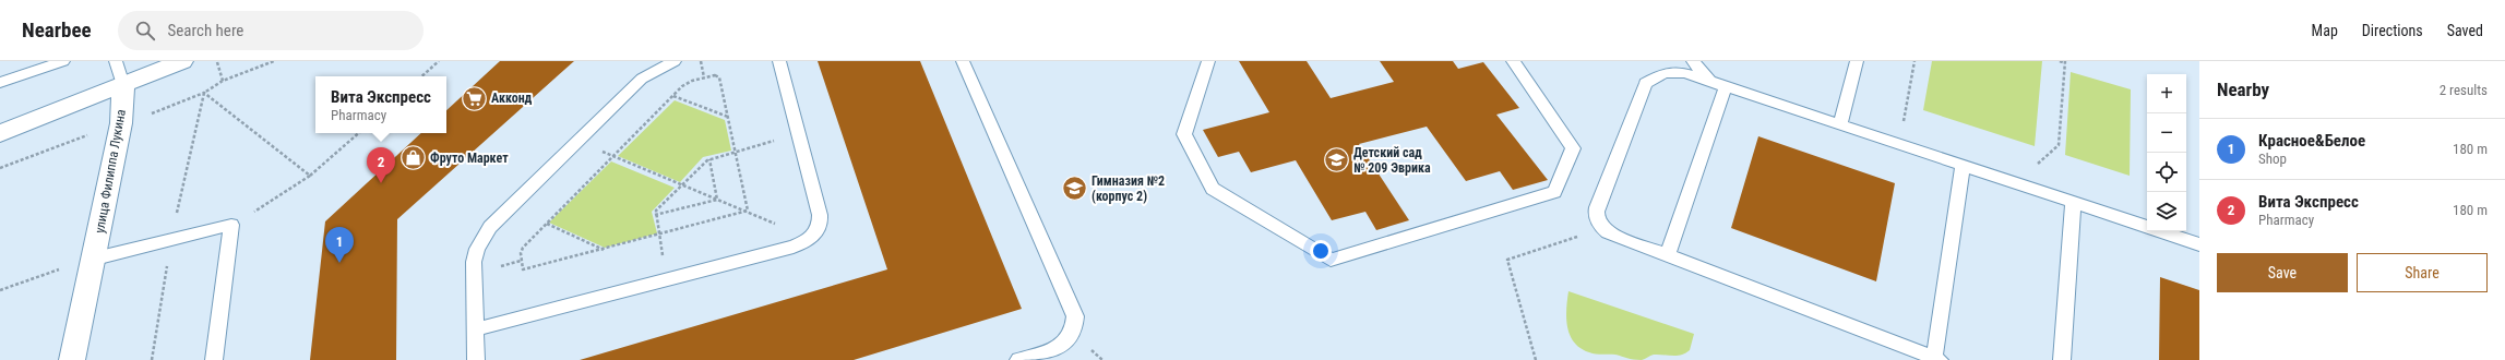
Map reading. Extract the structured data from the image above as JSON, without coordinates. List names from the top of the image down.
{
  "streets": {
    "street": ["улица Филиппа Лукина"]
  },
  "places": {
    "supermarket": ["Акконд"],
    "shop": ["Фруто Маркет"],
    "school or university": ["Детский сад № 209 Эврика", "Гимназия №2 (корпус 2)"]
  },
  "page": {
    "header": "Nearbee",
    "search": "Search here",
    "nav": ["Map", "Directions", "Saved"],
    "heading": ["Nearby", "2 results"],
    "map_buttons": ["+", "−"],
    "popup": ["Вита Экспресс", "Pharmacy"],
    "list": [
      {
        "mark": "1",
        "name": "Красное&Белое",
        "note": "Shop",
        "value": "180 m"
      },
      {
        "mark": "2",
        "name": "Вита Экспресс",
        "note": "Pharmacy",
        "value": "180 m"
      }
    ],
    "pins": ["2", "1"],
    "buttons": ["Save", "Share"]
  }
}
